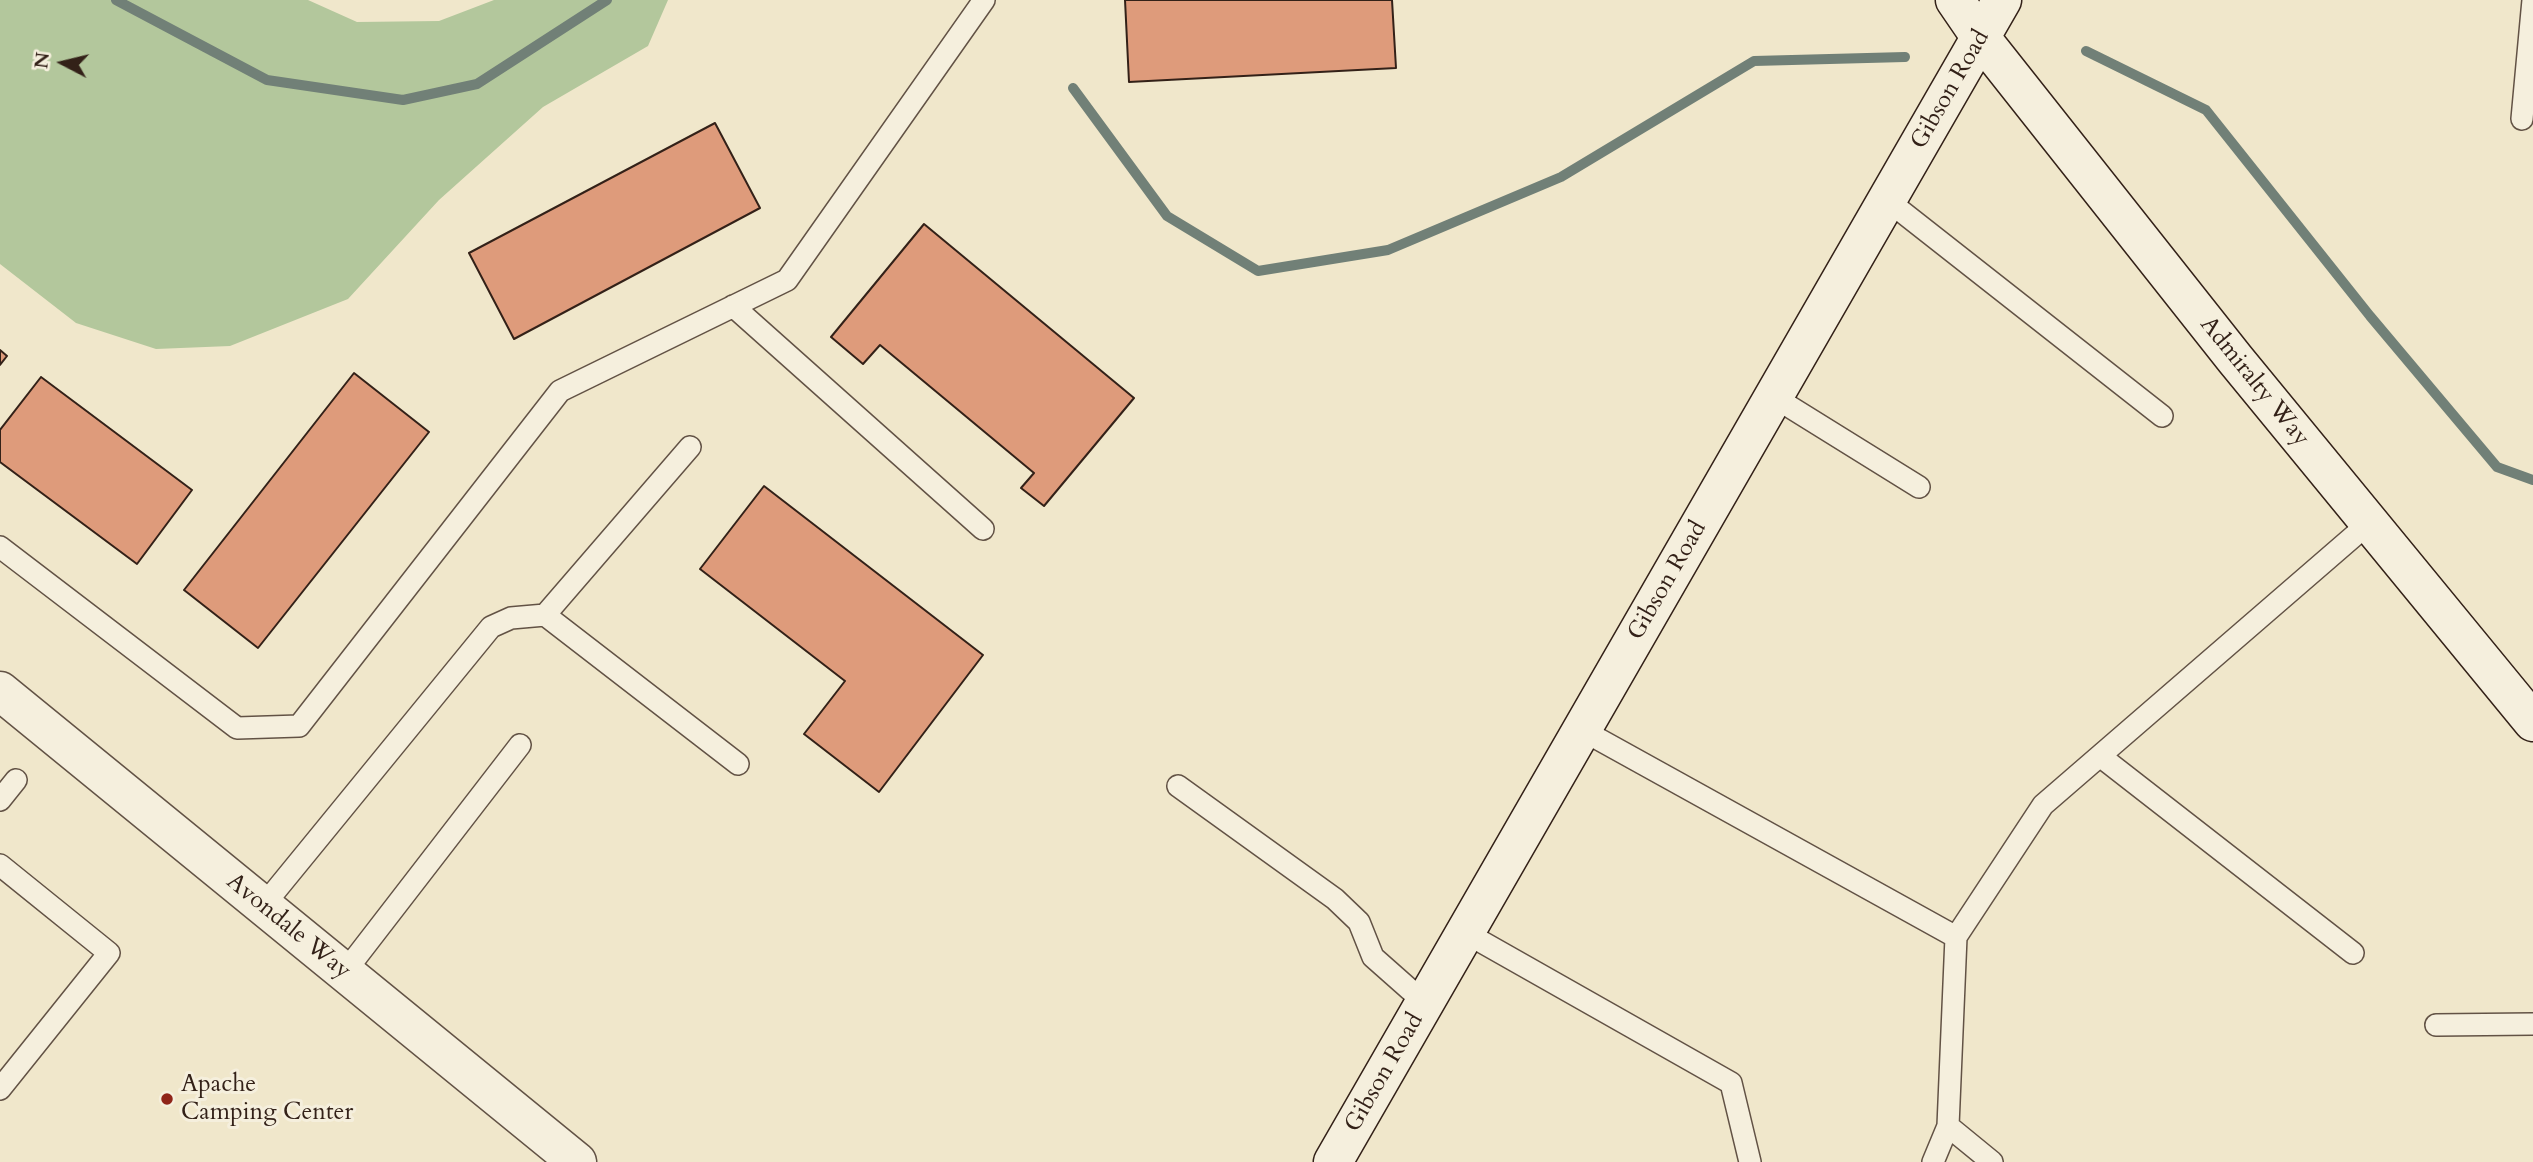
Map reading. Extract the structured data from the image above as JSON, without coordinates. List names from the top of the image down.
{
  "streets": {
    "street": ["Gibson Road", "Admiralty Way", "Avondale Way"]
  },
  "crossings": [
    ["Gibson Road", "Admiralty Way"]
  ],
  "places": ["Apache Camping Center"],
  "north": "left"
}
